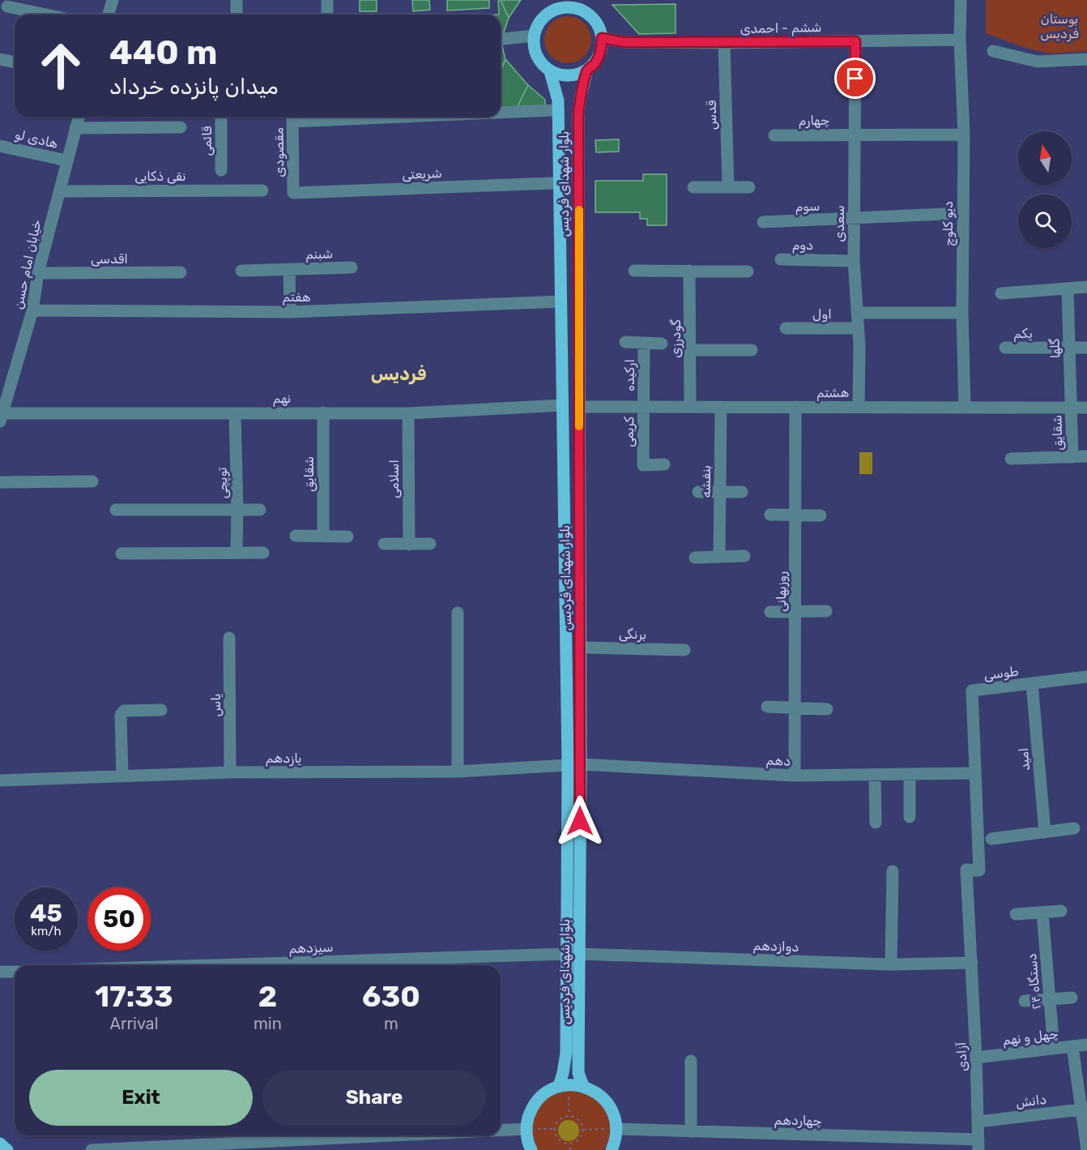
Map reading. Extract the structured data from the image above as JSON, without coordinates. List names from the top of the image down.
{
  "streets": {
    "main road": ["بلوار شهدای فردیس"],
    "street": [
      "ششم - احمدی",
      "قدس",
      "چهارم",
      "هادی لو",
      "قائمی",
      "مقصودی",
      "شریعتی",
      "نقی ذکایی",
      "سوم",
      "سعدی",
      "دیو کلوچ",
      "دوم",
      "شبنم",
      "اقدسی",
      "خیابان امام حسن",
      "هفتم",
      "اول",
      "یکم",
      "گودرزی",
      "گلها",
      "ارکیده",
      "هشتم",
      "نهم",
      "کریمی",
      "شقایق",
      "اسلامی",
      "بنفشه",
      "توپچی",
      "روزبهانی",
      "برنگی",
      "طوسی",
      "یاس",
      "یازدهم",
      "امید",
      "دهم",
      "دوازدهم",
      "سیزدهم",
      "۲۴ دستگاه",
      "چهل و نهم",
      "آزادی",
      "دانش",
      "چهاردهم"
    ]
  },
  "crossings": [
    ["ششم - احمدی", "قدس"],
    ["ششم - احمدی", "بلوار شهدای فردیس"],
    ["ششم - احمدی", "سعدی"],
    ["ششم - احمدی", "دیو کلوچ"],
    ["چهارم", "سعدی"],
    ["چهارم", "دیو کلوچ"],
    ["هادی لو", "خیابان امام حسن"],
    ["مقصودی", "شریعتی"],
    ["نقی ذکایی", "خیابان امام حسن"],
    ["بلوار شهدای فردیس", "هفتم"],
    ["بلوار شهدای فردیس", "هشتم"],
    ["بلوار شهدای فردیس", "نهم"],
    ["بلوار شهدای فردیس", "برنگی"],
    ["بلوار شهدای فردیس", "یازدهم"],
    ["بلوار شهدای فردیس", "دهم"],
    ["بلوار شهدای فردیس", "دوازدهم"],
    ["بلوار شهدای فردیس", "سیزدهم"],
    ["سوم", "سعدی"],
    ["سوم", "دیو کلوچ"],
    ["سعدی", "دوم"],
    ["سعدی", "اول"],
    ["سعدی", "هشتم"],
    ["دیو کلوچ", "هشتم"],
    ["شبنم", "هفتم"],
    ["اقدسی", "خیابان امام حسن"],
    ["خیابان امام حسن", "هفتم"],
    ["خیابان امام حسن", "نهم"],
    ["یکم", "گلها"],
    ["گودرزی", "هشتم"],
    ["گلها", "هشتم"],
    ["گلها", "شقایق"],
    ["ارکیده", "هشتم"],
    ["ارکیده", "کریمی"],
    ["هشتم", "کریمی"],
    ["هشتم", "شقایق"],
    ["هشتم", "بنفشه"],
    ["هشتم", "روزبهانی"],
    ["نهم", "شقایق"],
    ["نهم", "اسلامی"],
    ["نهم", "توپچی"],
    ["روزبهانی", "دهم"],
    ["طوسی", "امید"],
    ["طوسی", "دهم"],
    ["طوسی", "دوازدهم"],
    ["طوسی", "آزادی"],
    ["یاس", "یازدهم"],
    ["دوازدهم", "آزادی"],
    ["۲۴ دستگاه", "چهل و نهم"],
    ["چهل و نهم", "آزادی"],
    ["آزادی", "دانش"],
    ["آزادی", "چهاردهم"]
  ],
  "districts": ["فردیس"],
  "parks": ["بوستان فردیس"],
  "north": "top",
  "page": {
    "turn": ["440 m", "میدان پانزده خرداد"],
    "speed": "45 km/h",
    "limit": "50",
    "eta": [
      "17:33",
      "Arrival",
      "2",
      "min",
      "630",
      "m"
    ],
    "buttons": ["Exit", "Share"]
  }
}
